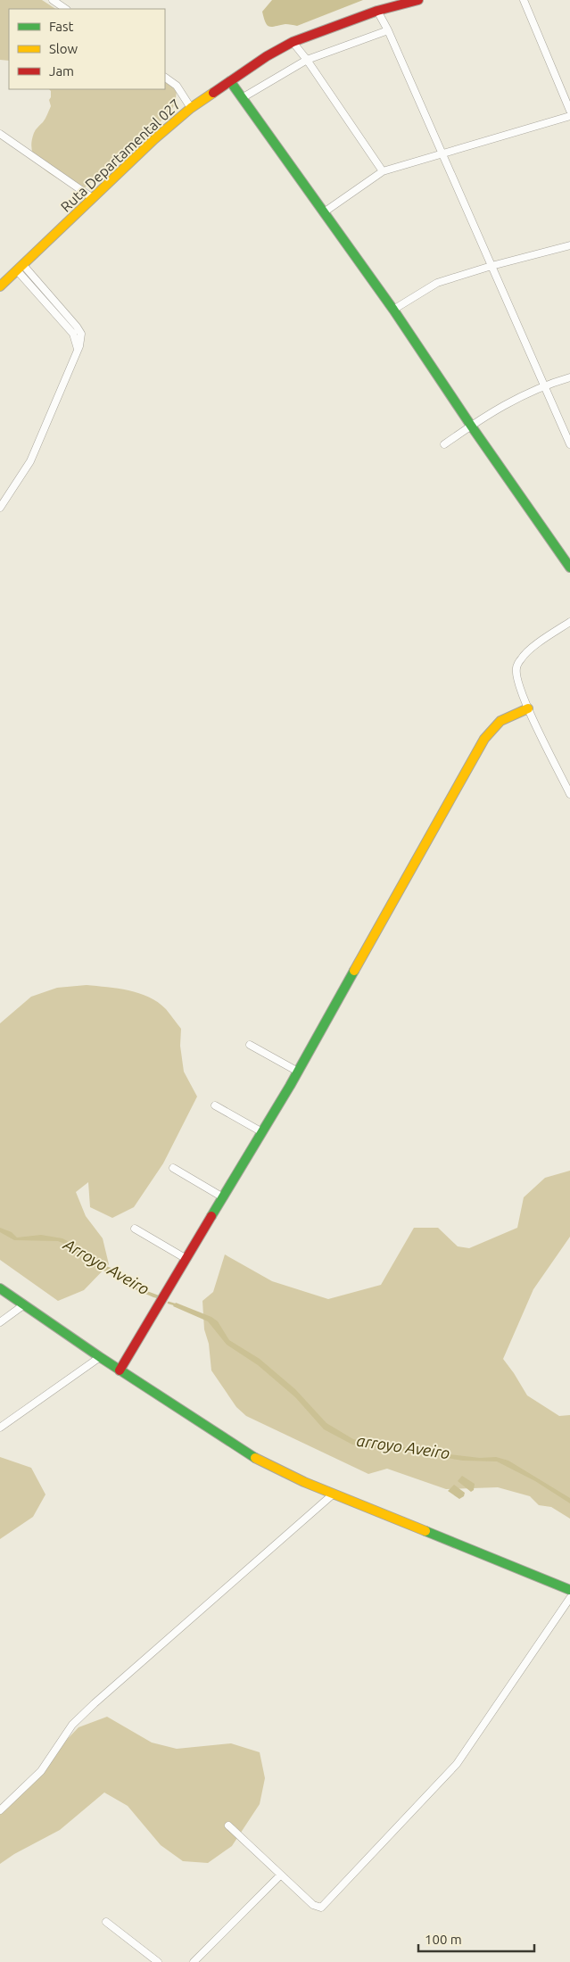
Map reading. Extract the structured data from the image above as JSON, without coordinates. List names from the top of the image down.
{
  "streets": {
    "street": ["Ruta Departamental 027"]
  },
  "water": ["Arroyo Aveiro", "arroyo Aveiro"],
  "legend": ["Fast", "Slow", "Jam"],
  "scale_bar": "100 m"
}
